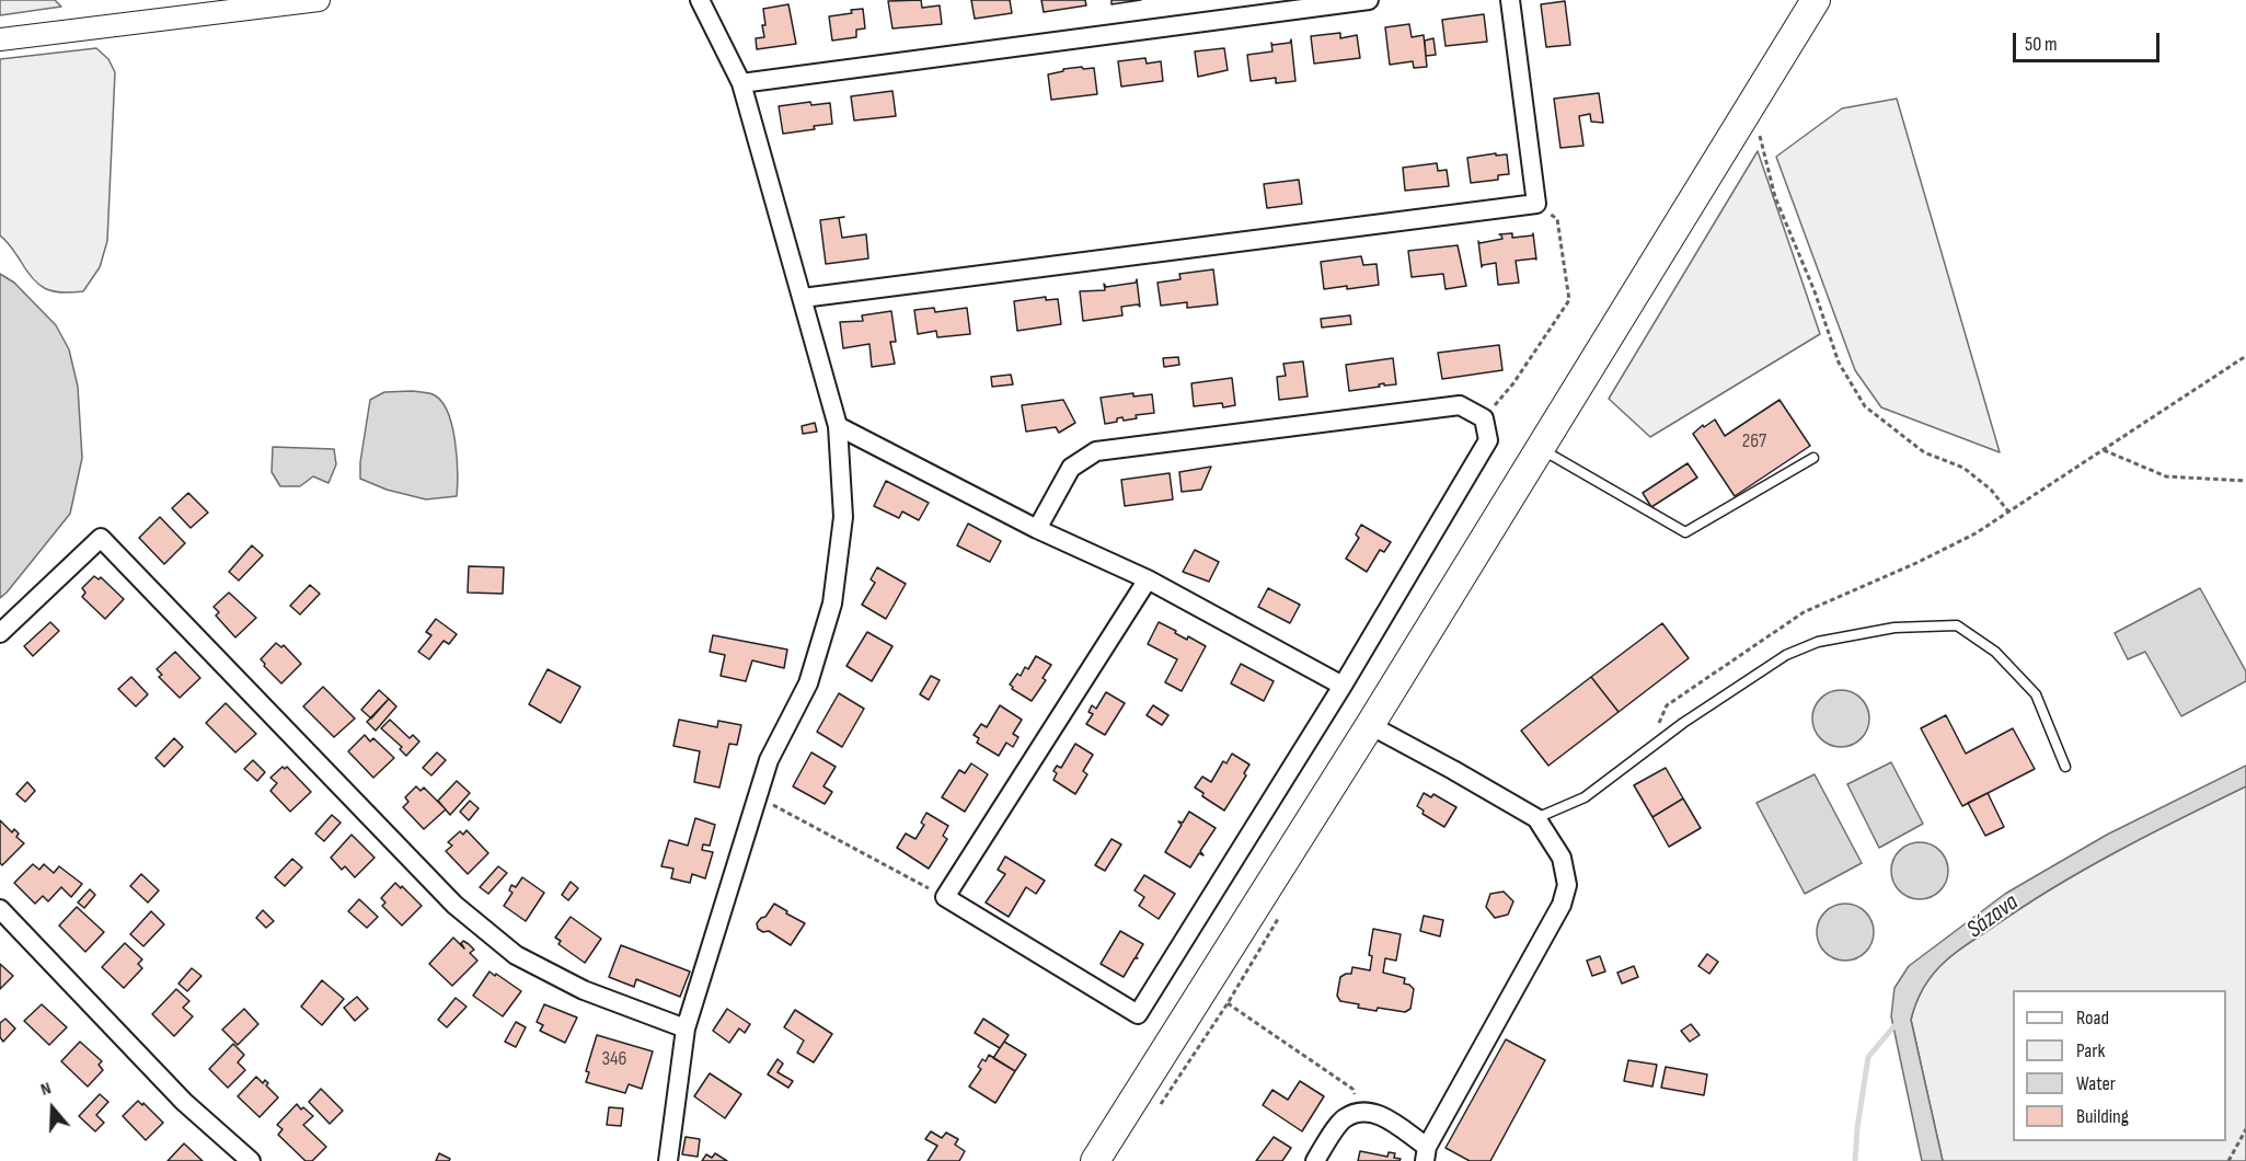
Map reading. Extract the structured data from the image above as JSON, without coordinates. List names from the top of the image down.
{
  "water": ["Sázava"],
  "house_numbers": ["267", "346"],
  "legend": [
    "Road",
    "Park",
    "Water",
    "Building"
  ],
  "scale_bar": "50 m",
  "north": "top"
}
